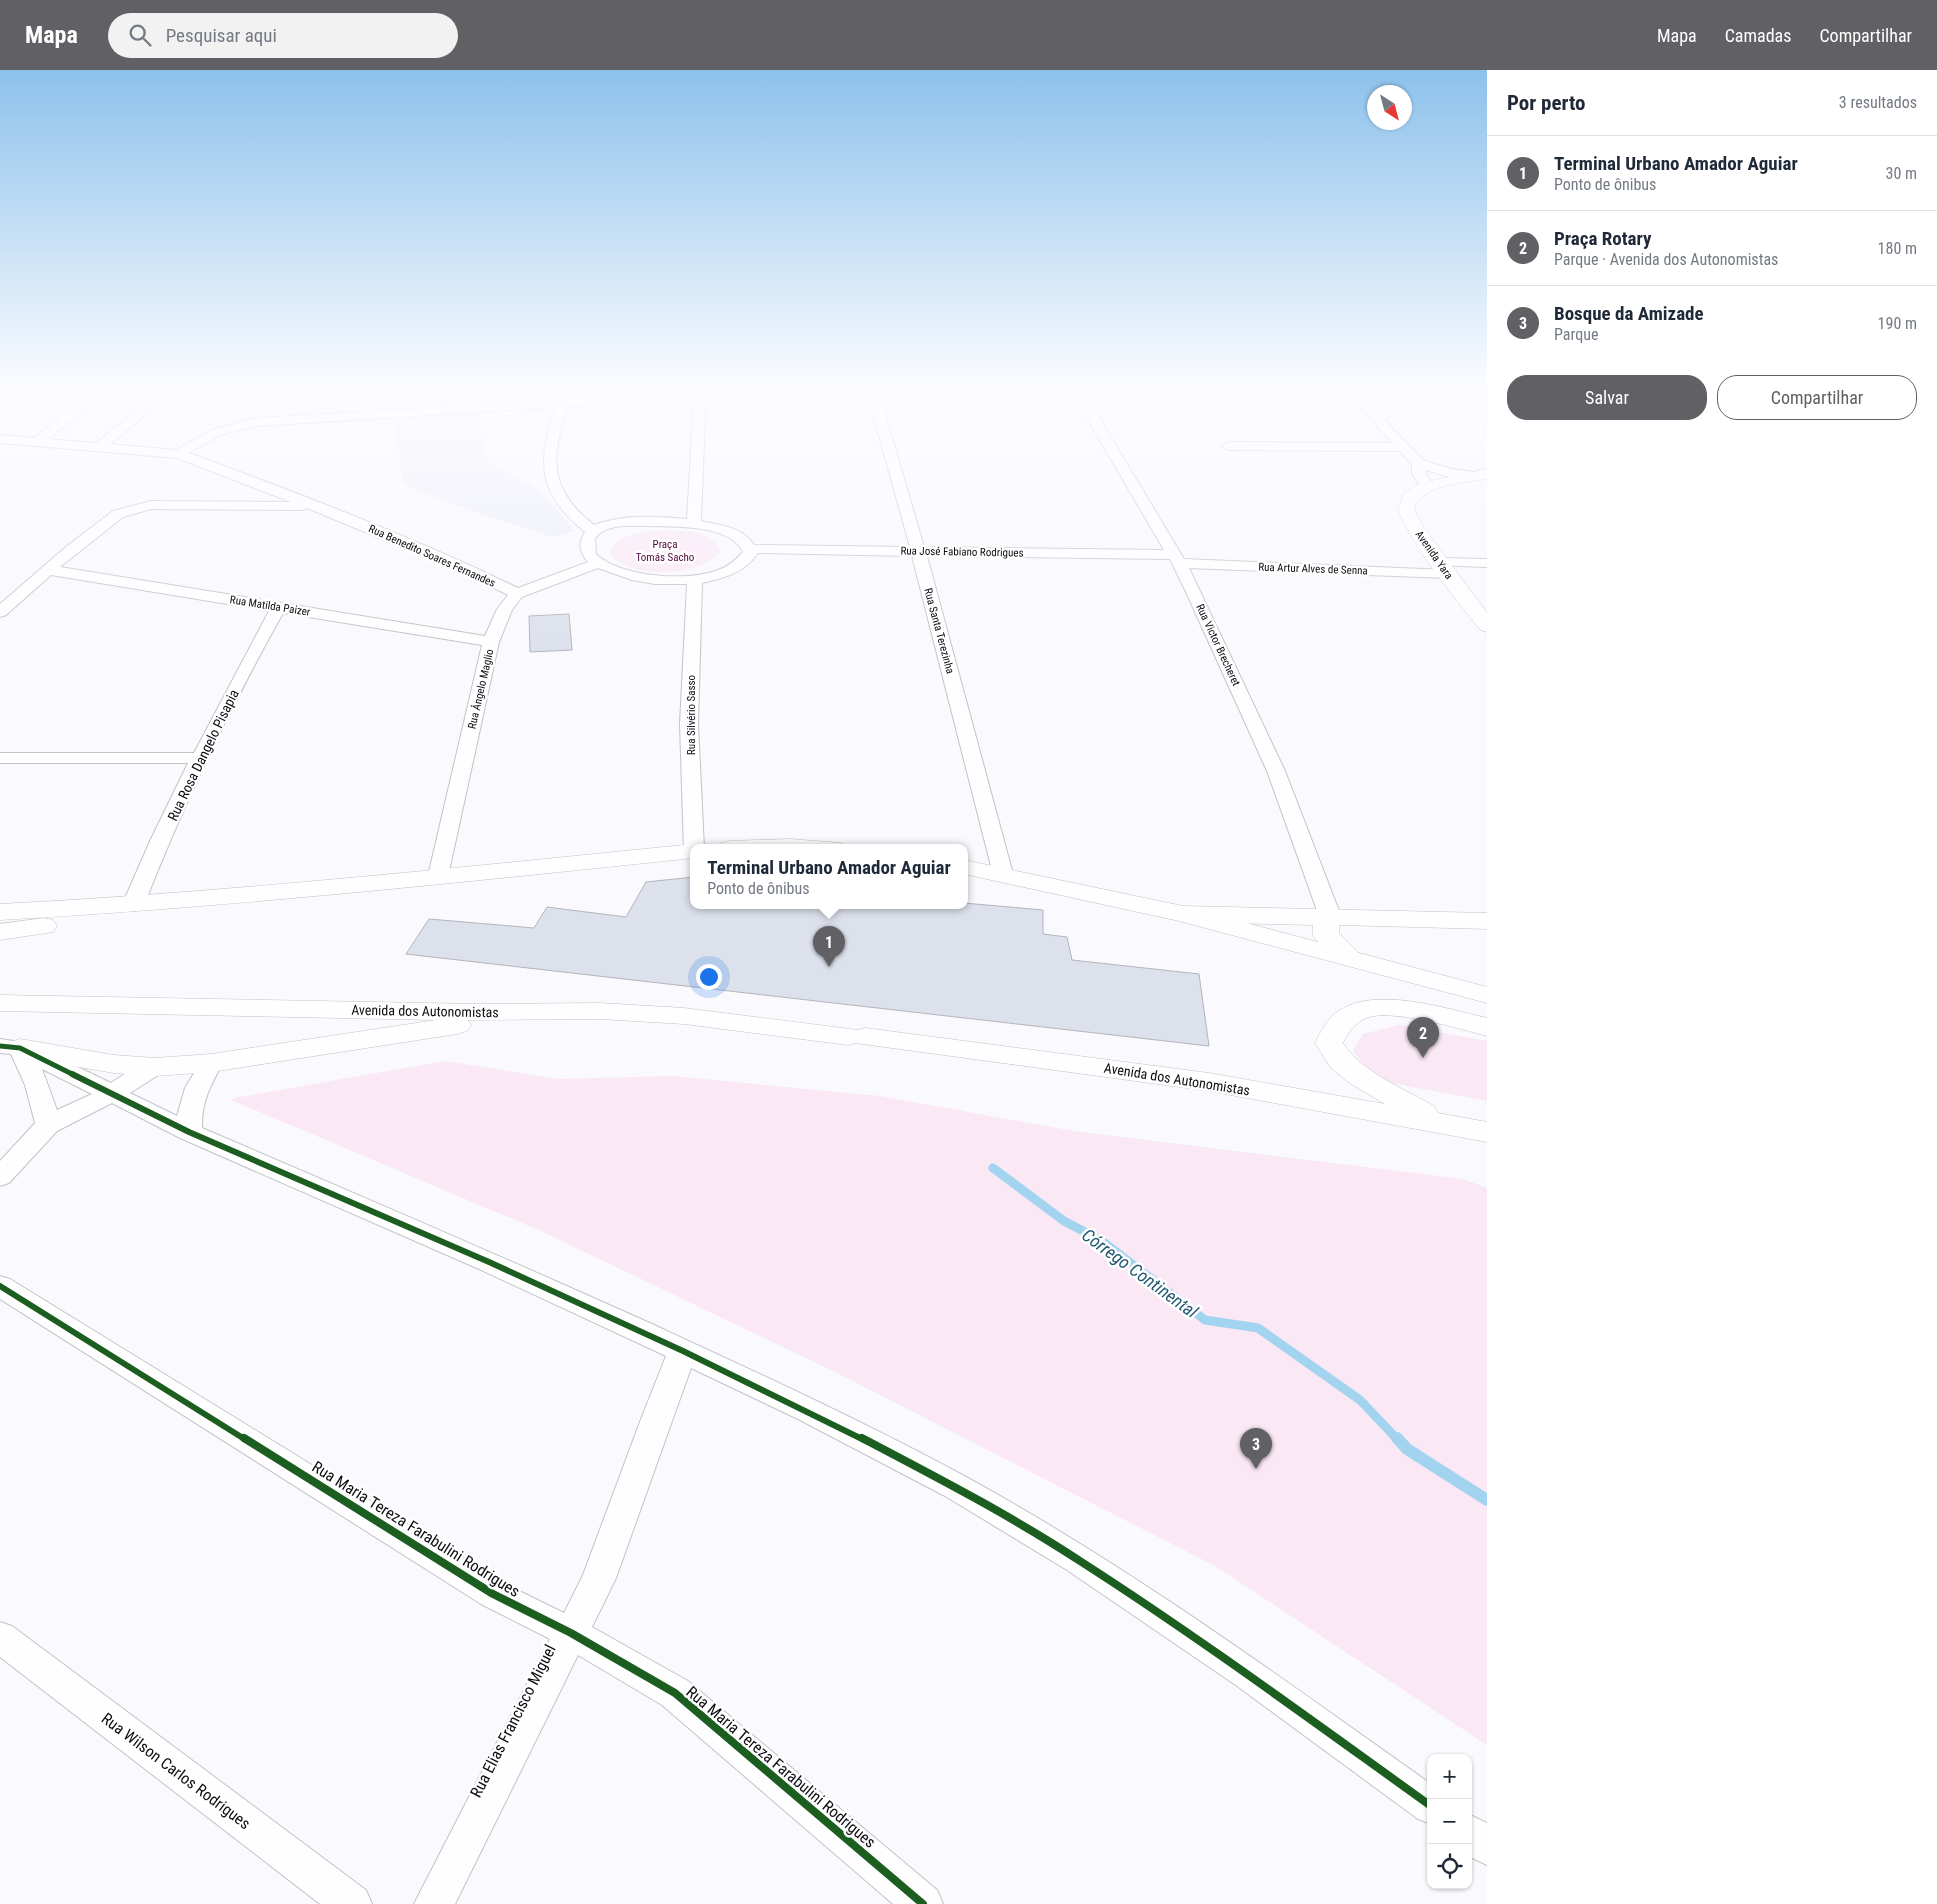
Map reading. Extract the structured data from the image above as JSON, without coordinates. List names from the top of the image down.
{
  "streets": {
    "main road": ["Avenida Yara", "Avenida dos Autonomistas"],
    "street": [
      "Rua José Fabiano Rodrigues",
      "Rua Benedito Soares Fernandes",
      "Rua Artur Alves de Senna",
      "Rua Matilda Paizer",
      "Rua Santa Terezinha",
      "Rua Victor Brecheret",
      "Rua Ângelo Maglio",
      "Rua Silvério Sasso",
      "Rua Rosa Dangelo Pisapia",
      "Rua Maria Tereza Farabulini Rodrigues",
      "Rua Elias Francisco Miguel",
      "Rua Wilson Carlos Rodrigues"
    ]
  },
  "crossings": [
    ["Rua José Fabiano Rodrigues", "Rua Artur Alves de Senna"],
    ["Rua José Fabiano Rodrigues", "Rua Santa Terezinha"],
    ["Rua José Fabiano Rodrigues", "Rua Victor Brecheret"],
    ["Avenida Yara", "Rua Artur Alves de Senna"],
    ["Rua Benedito Soares Fernandes", "Rua Ângelo Maglio"],
    ["Rua Artur Alves de Senna", "Rua Victor Brecheret"],
    ["Rua Matilda Paizer", "Rua Ângelo Maglio"],
    ["Rua Matilda Paizer", "Rua Rosa Dangelo Pisapia"],
    ["Rua Maria Tereza Farabulini Rodrigues", "Rua Elias Francisco Miguel"]
  ],
  "water": ["Córrego Continental"],
  "parks": ["Praça Tomás Sacho"],
  "north": "bottom right",
  "page": {
    "header": "Mapa",
    "search": "Pesquisar aqui",
    "nav": ["Mapa", "Camadas", "Compartilhar"],
    "heading": ["Por perto", "3 resultados"],
    "list": [
      {
        "mark": "1",
        "name": "Terminal Urbano Amador Aguiar",
        "note": "Ponto de ônibus",
        "value": "30 m"
      },
      {
        "mark": "2",
        "name": "Praça Rotary",
        "note": "Parque · Avenida dos Autonomistas",
        "value": "180 m"
      },
      {
        "mark": "3",
        "name": "Bosque da Amizade",
        "note": "Parque",
        "value": "190 m"
      }
    ],
    "buttons": ["Salvar", "Compartilhar"],
    "popup": ["Terminal Urbano Amador Aguiar", "Ponto de ônibus"],
    "pins": ["1", "2", "3"],
    "map_buttons": ["+", "−"]
  }
}
